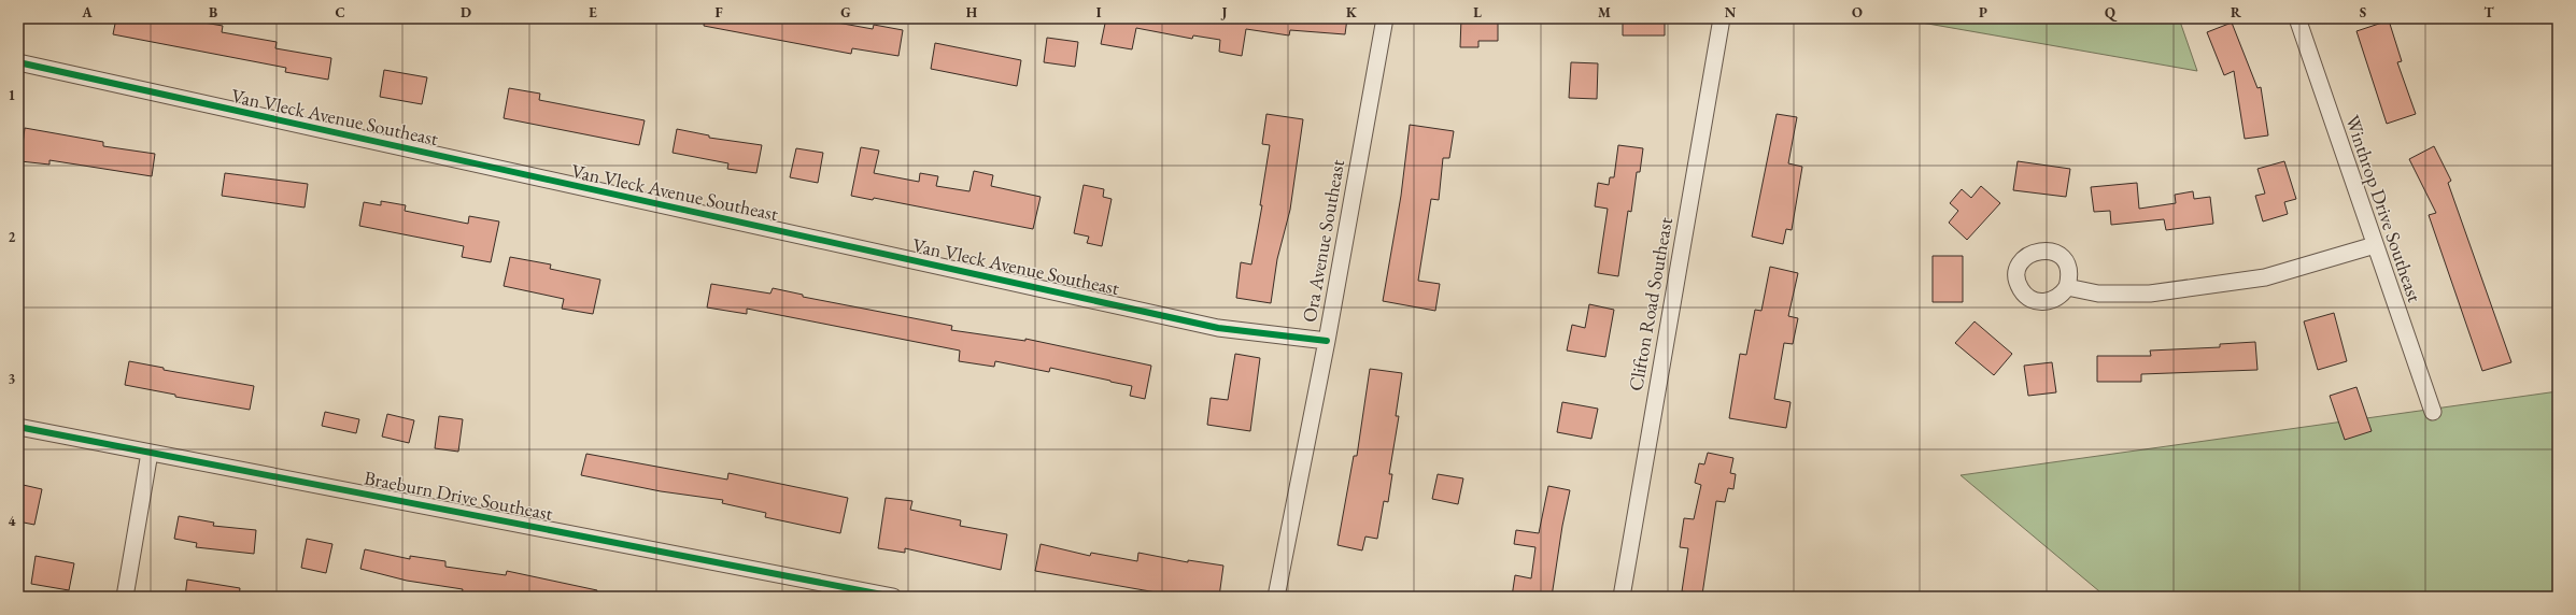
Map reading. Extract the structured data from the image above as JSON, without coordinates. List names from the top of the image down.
{
  "streets": {
    "street": [
      "Van Vleck Avenue Southeast",
      "Winthrop Drive Southeast",
      "Ora Avenue Southeast",
      "Clifton Road Southeast",
      "Braeburn Drive Southeast"
    ]
  },
  "crossings": [
    ["Van Vleck Avenue Southeast", "Ora Avenue Southeast"]
  ],
  "grid": {
    "columns": [
      "A",
      "B",
      "C",
      "D",
      "E",
      "F",
      "G",
      "H",
      "I",
      "J",
      "K",
      "L",
      "M",
      "N",
      "O",
      "P",
      "Q",
      "R",
      "S",
      "T"
    ],
    "rows": [
      "1",
      "2",
      "3",
      "4"
    ]
  }
}
